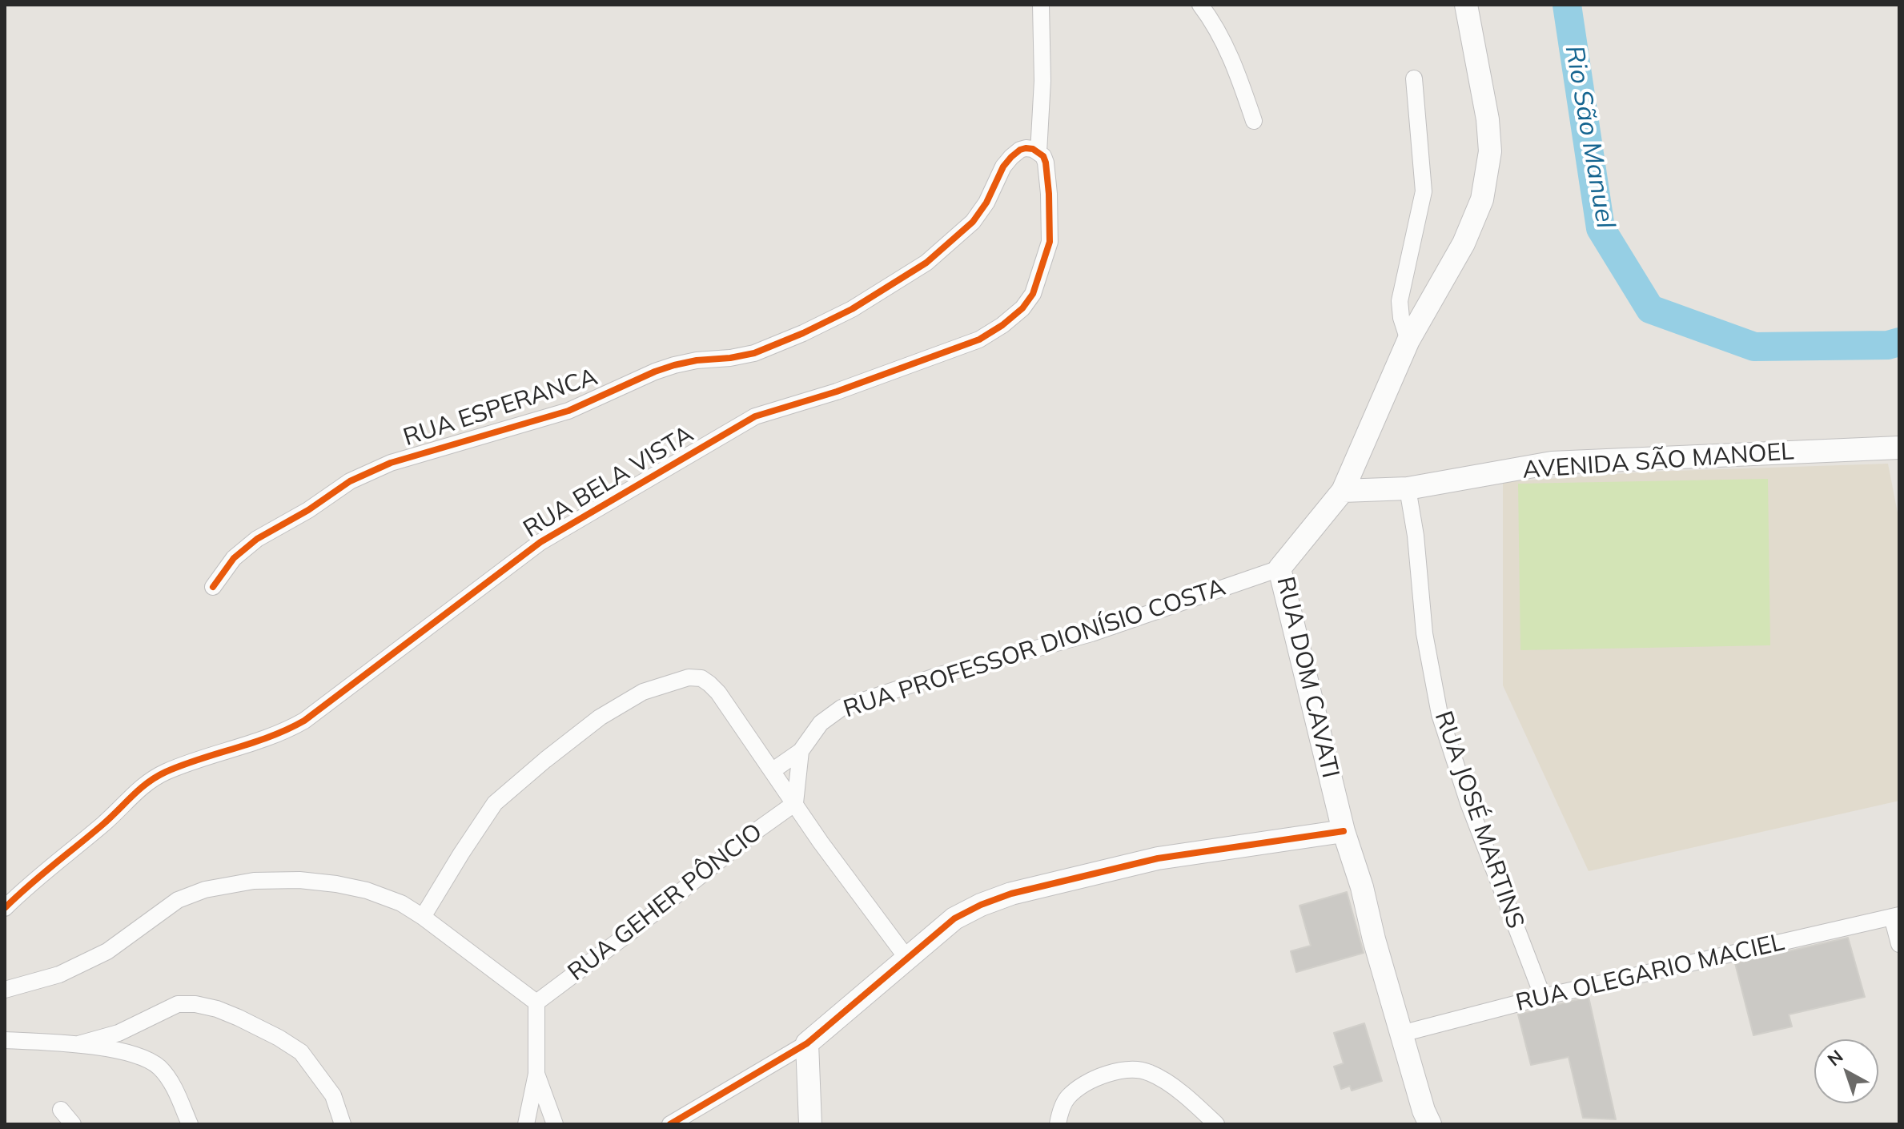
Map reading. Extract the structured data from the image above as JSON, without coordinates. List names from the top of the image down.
{
  "streets": {
    "main road": ["AVENIDA SÃO MANOEL", "RUA DOM CAVATI"],
    "street": [
      "RUA ESPERANCA",
      "RUA BELA VISTA",
      "RUA PROFESSOR DIONÍSIO COSTA",
      "RUA JOSÉ MARTINS",
      "RUA GEHER PÔNCIO",
      "RUA OLEGARIO MACIEL"
    ]
  },
  "crossings": [
    ["RUA ESPERANCA", "RUA BELA VISTA"],
    ["AVENIDA SÃO MANOEL", "RUA DOM CAVATI"],
    ["AVENIDA SÃO MANOEL", "RUA JOSÉ MARTINS"],
    ["RUA PROFESSOR DIONÍSIO COSTA", "RUA DOM CAVATI"],
    ["RUA DOM CAVATI", "RUA OLEGARIO MACIEL"],
    ["RUA JOSÉ MARTINS", "RUA OLEGARIO MACIEL"]
  ],
  "water": ["Rio São Manuel"],
  "north": "top left"
}
